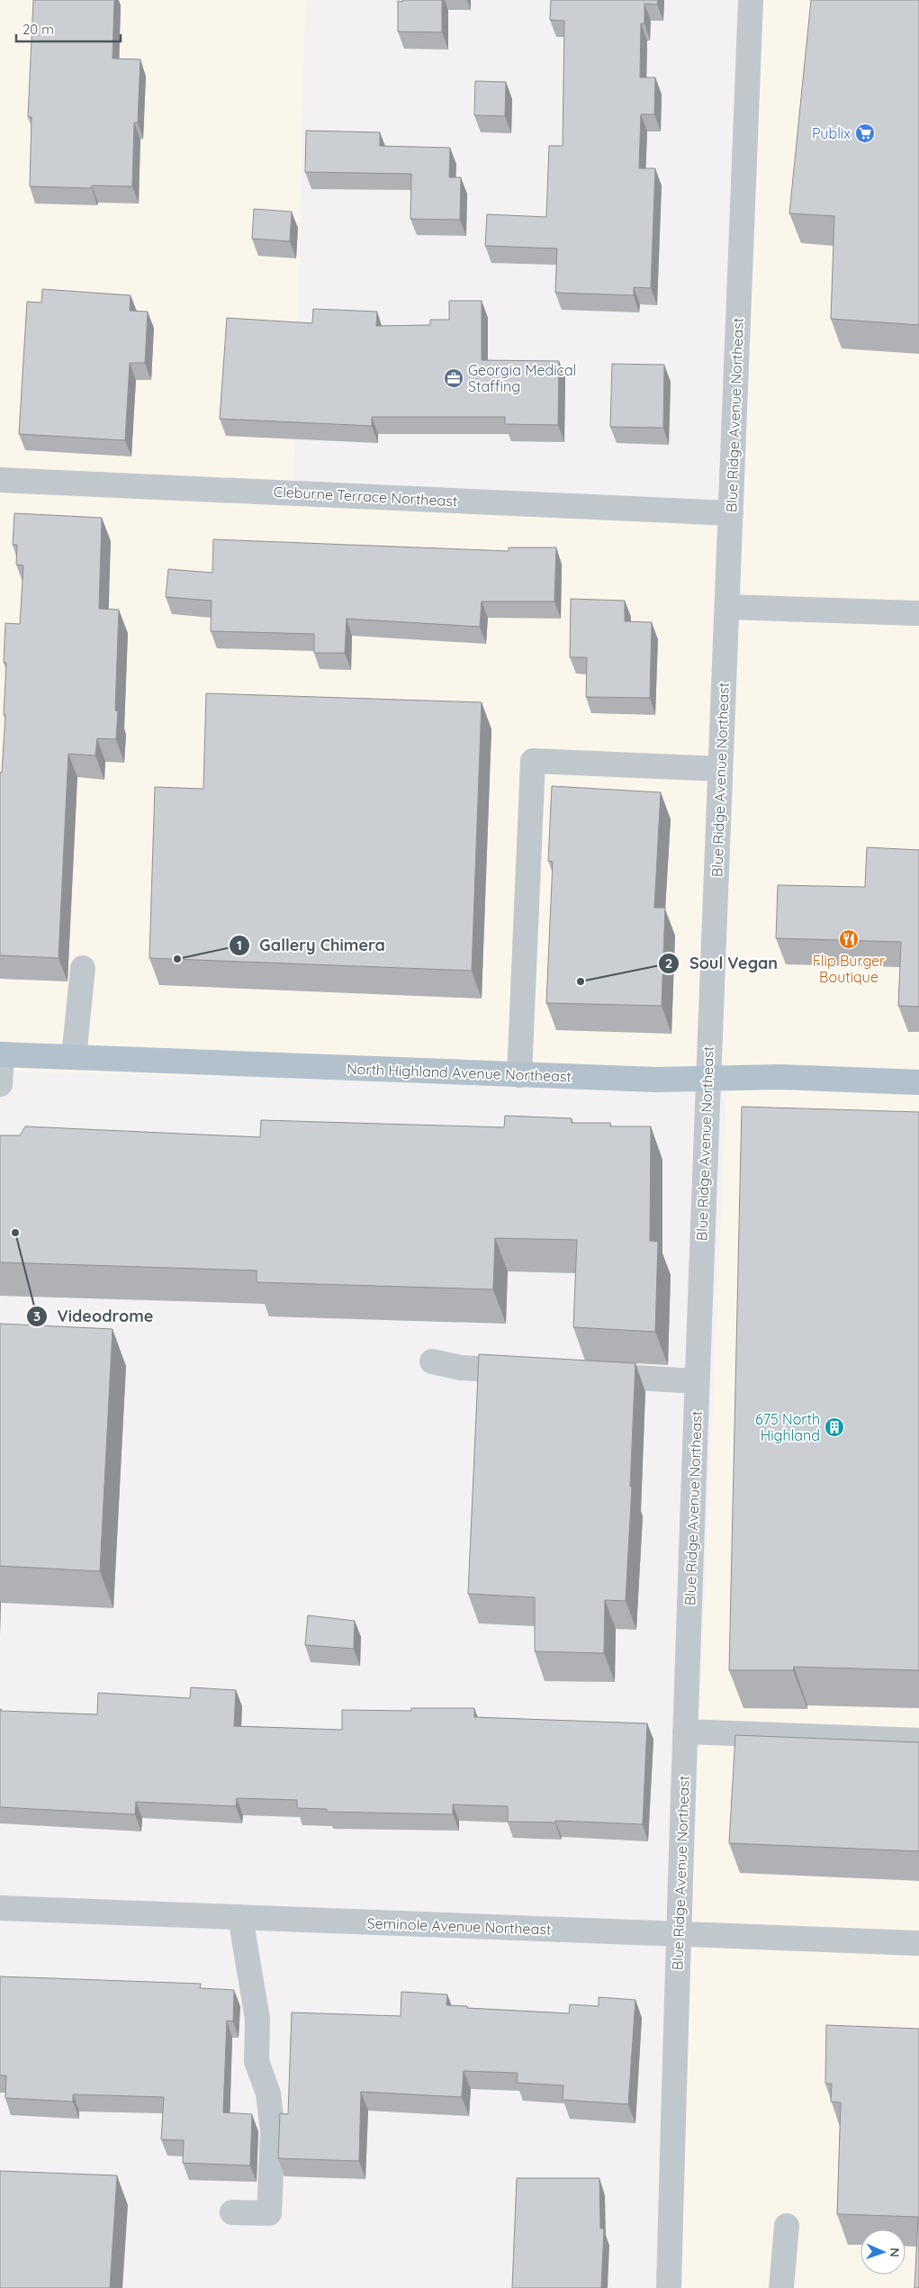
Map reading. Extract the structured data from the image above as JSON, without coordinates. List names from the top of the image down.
{
  "streets": {
    "main road": ["North Highland Avenue Northeast"],
    "street": ["Blue Ridge Avenue Northeast", "Cleburne Terrace Northeast", "Seminole Avenue Northeast"]
  },
  "crossings": [
    ["Blue Ridge Avenue Northeast", "Cleburne Terrace Northeast"],
    ["Blue Ridge Avenue Northeast", "North Highland Avenue Northeast"],
    ["Blue Ridge Avenue Northeast", "Seminole Avenue Northeast"]
  ],
  "places": {
    "supermarket": ["Publix"],
    "office": ["Georgia Medical Staffing"],
    "restaurant": ["Flip Burger Boutique"],
    "other": ["Gallery Chimera", "Soul Vegan", "Videodrome"],
    "building": ["675 North Highland"]
  },
  "scale_bar": "20 m",
  "north": "right"
}
